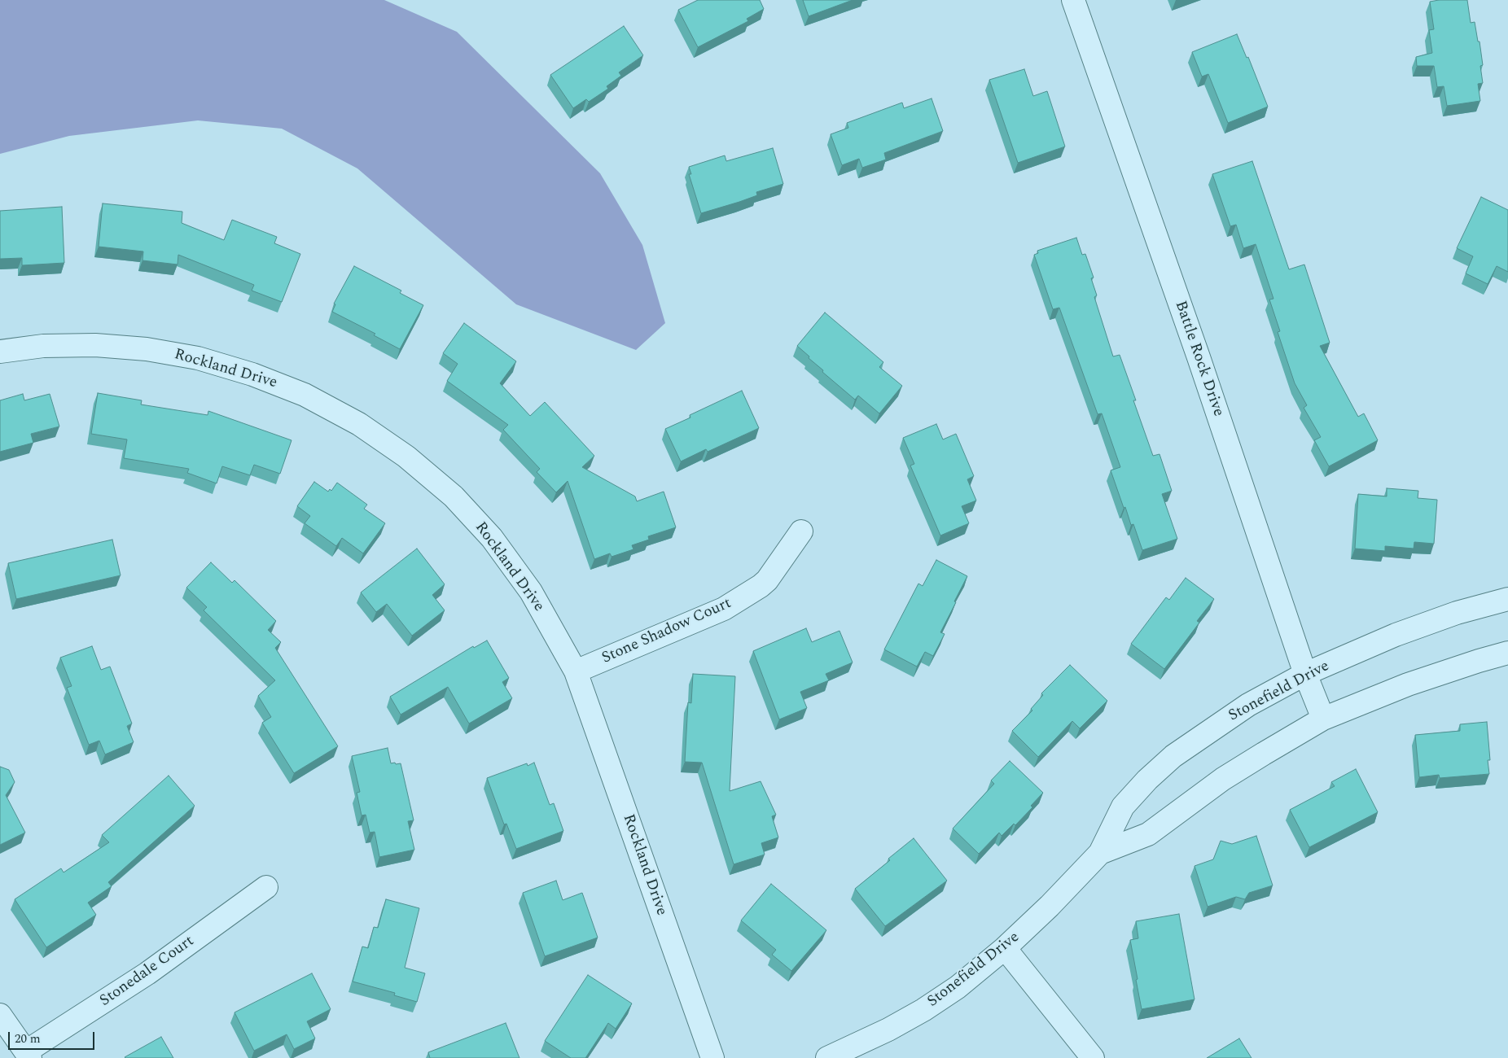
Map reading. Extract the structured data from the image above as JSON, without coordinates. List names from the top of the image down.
{
  "streets": {
    "street": [
      "Battle Rock Drive",
      "Rockland Drive",
      "Stone Shadow Court",
      "Stonefield Drive",
      "Stonedale Court"
    ]
  },
  "crossings": [
    ["Battle Rock Drive", "Stonefield Drive"],
    ["Rockland Drive", "Stone Shadow Court"]
  ],
  "scale_bar": "20 m"
}
